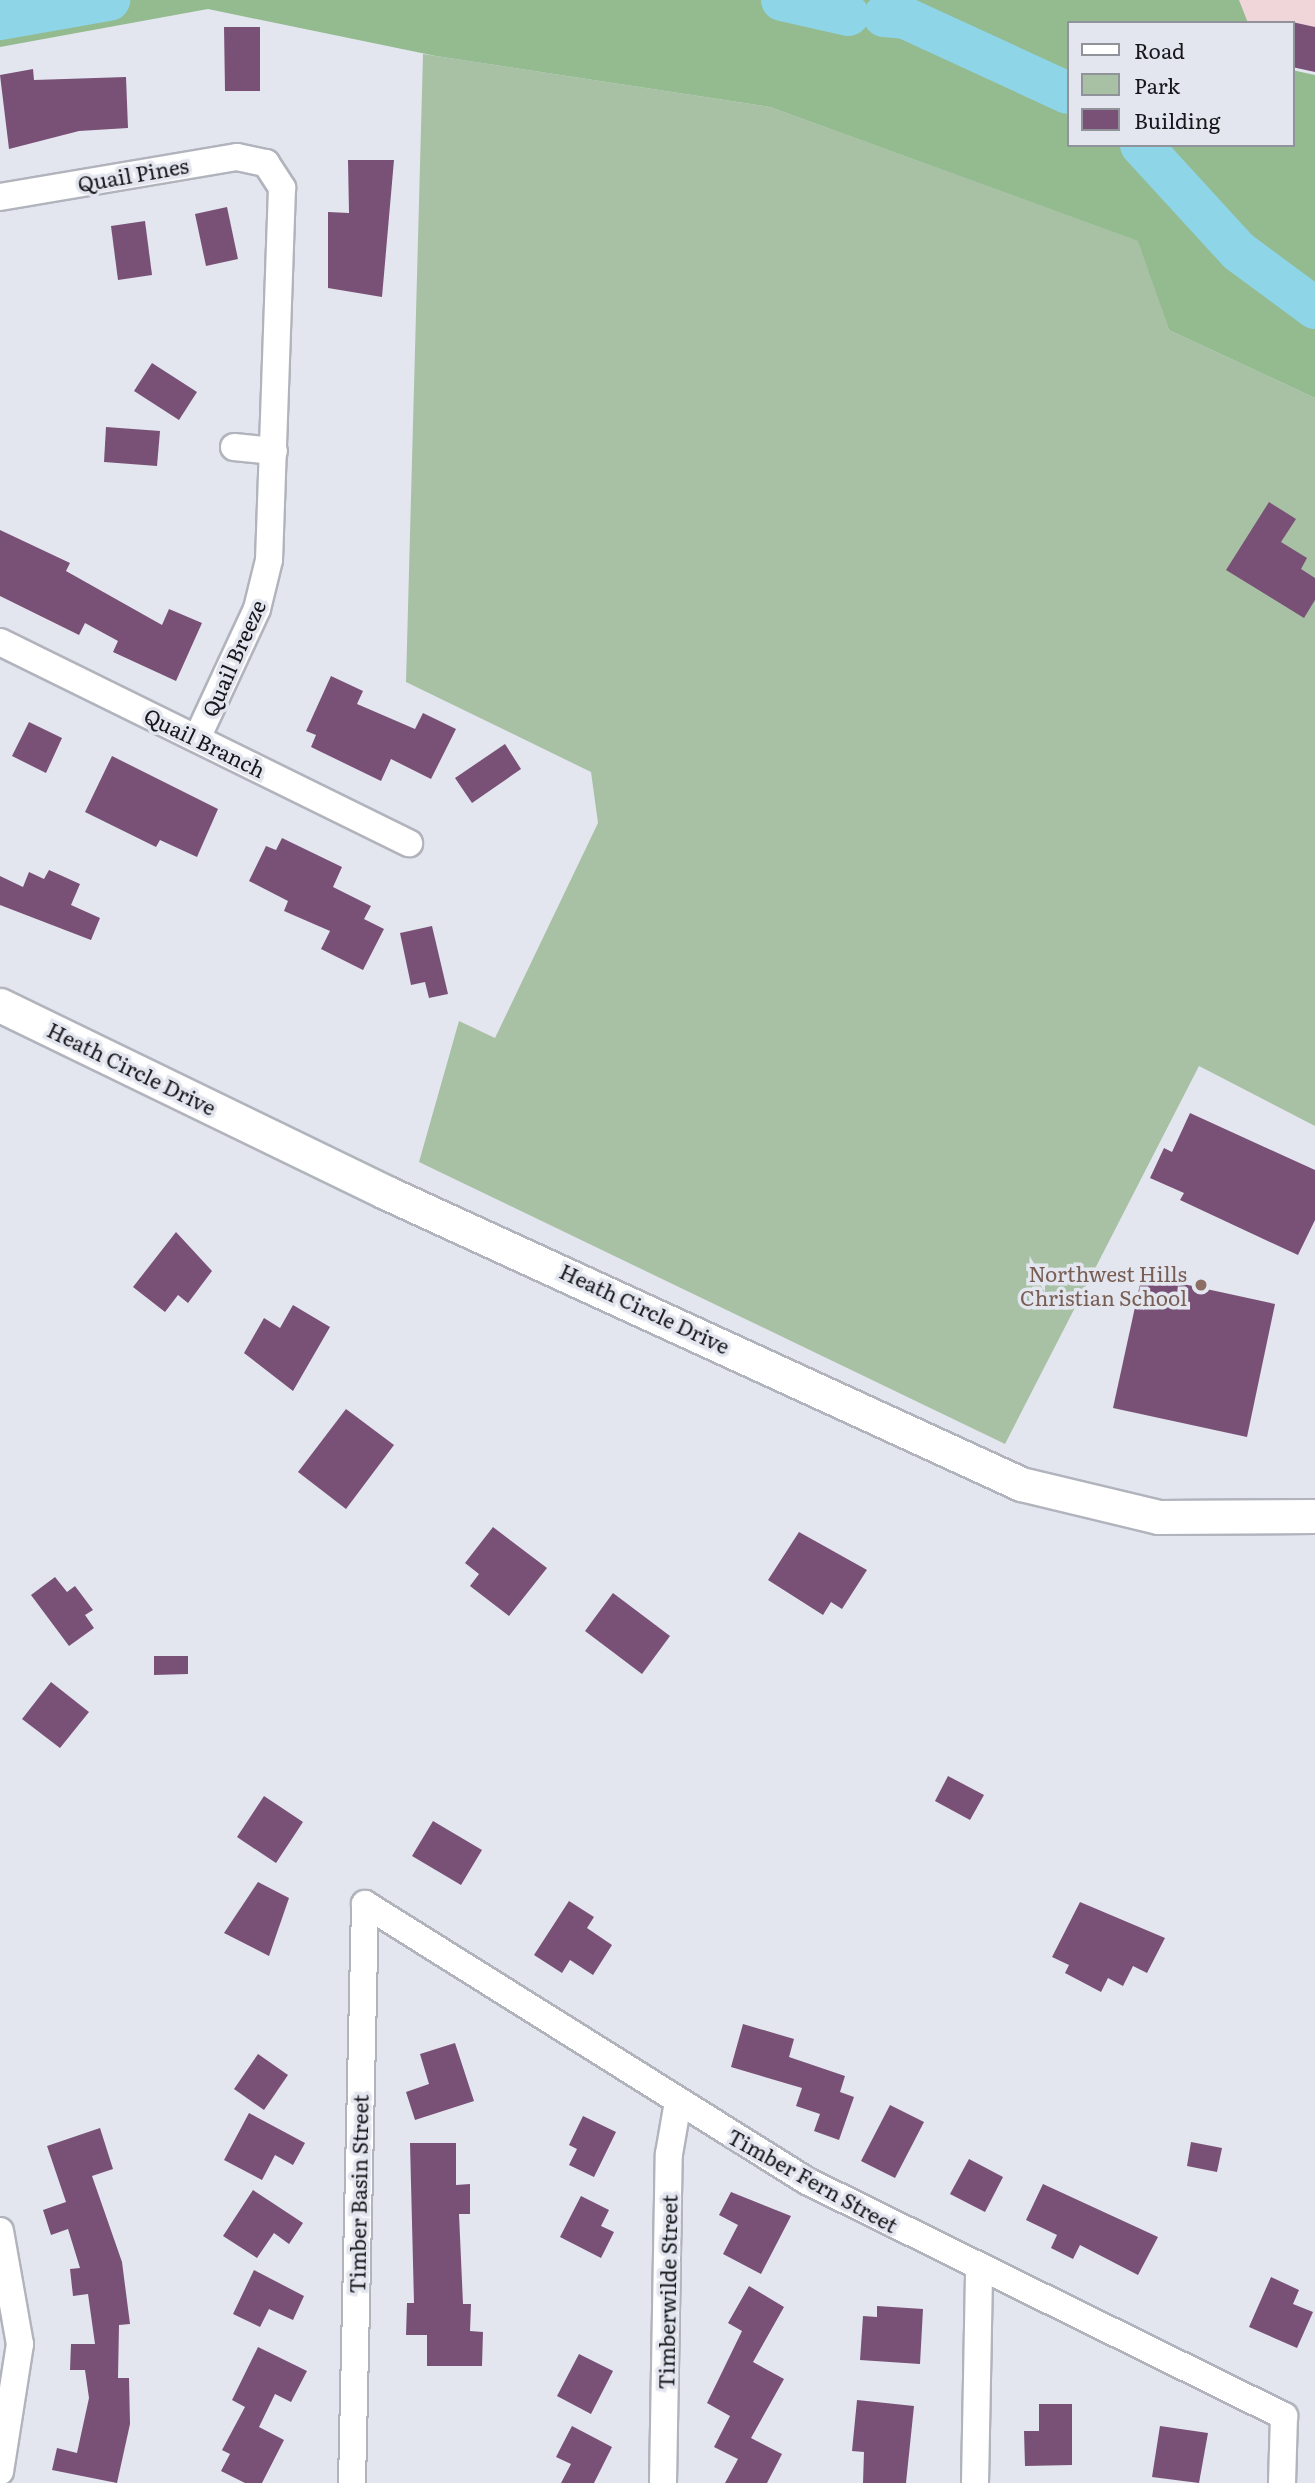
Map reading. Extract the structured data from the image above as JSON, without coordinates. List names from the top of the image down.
{
  "streets": {
    "street": [
      "Quail Pines",
      "Quail Breeze",
      "Quail Branch",
      "Heath Circle Drive",
      "Timber Fern Street",
      "Timber Basin Street",
      "Timberwilde Street"
    ]
  },
  "crossings": [
    ["Quail Pines", "Quail Breeze"],
    ["Quail Breeze", "Quail Branch"],
    ["Timber Fern Street", "Timber Basin Street"],
    ["Timber Fern Street", "Timberwilde Street"]
  ],
  "places": ["Northwest Hills Christian School"],
  "legend": ["Road", "Park", "Building"]
}
